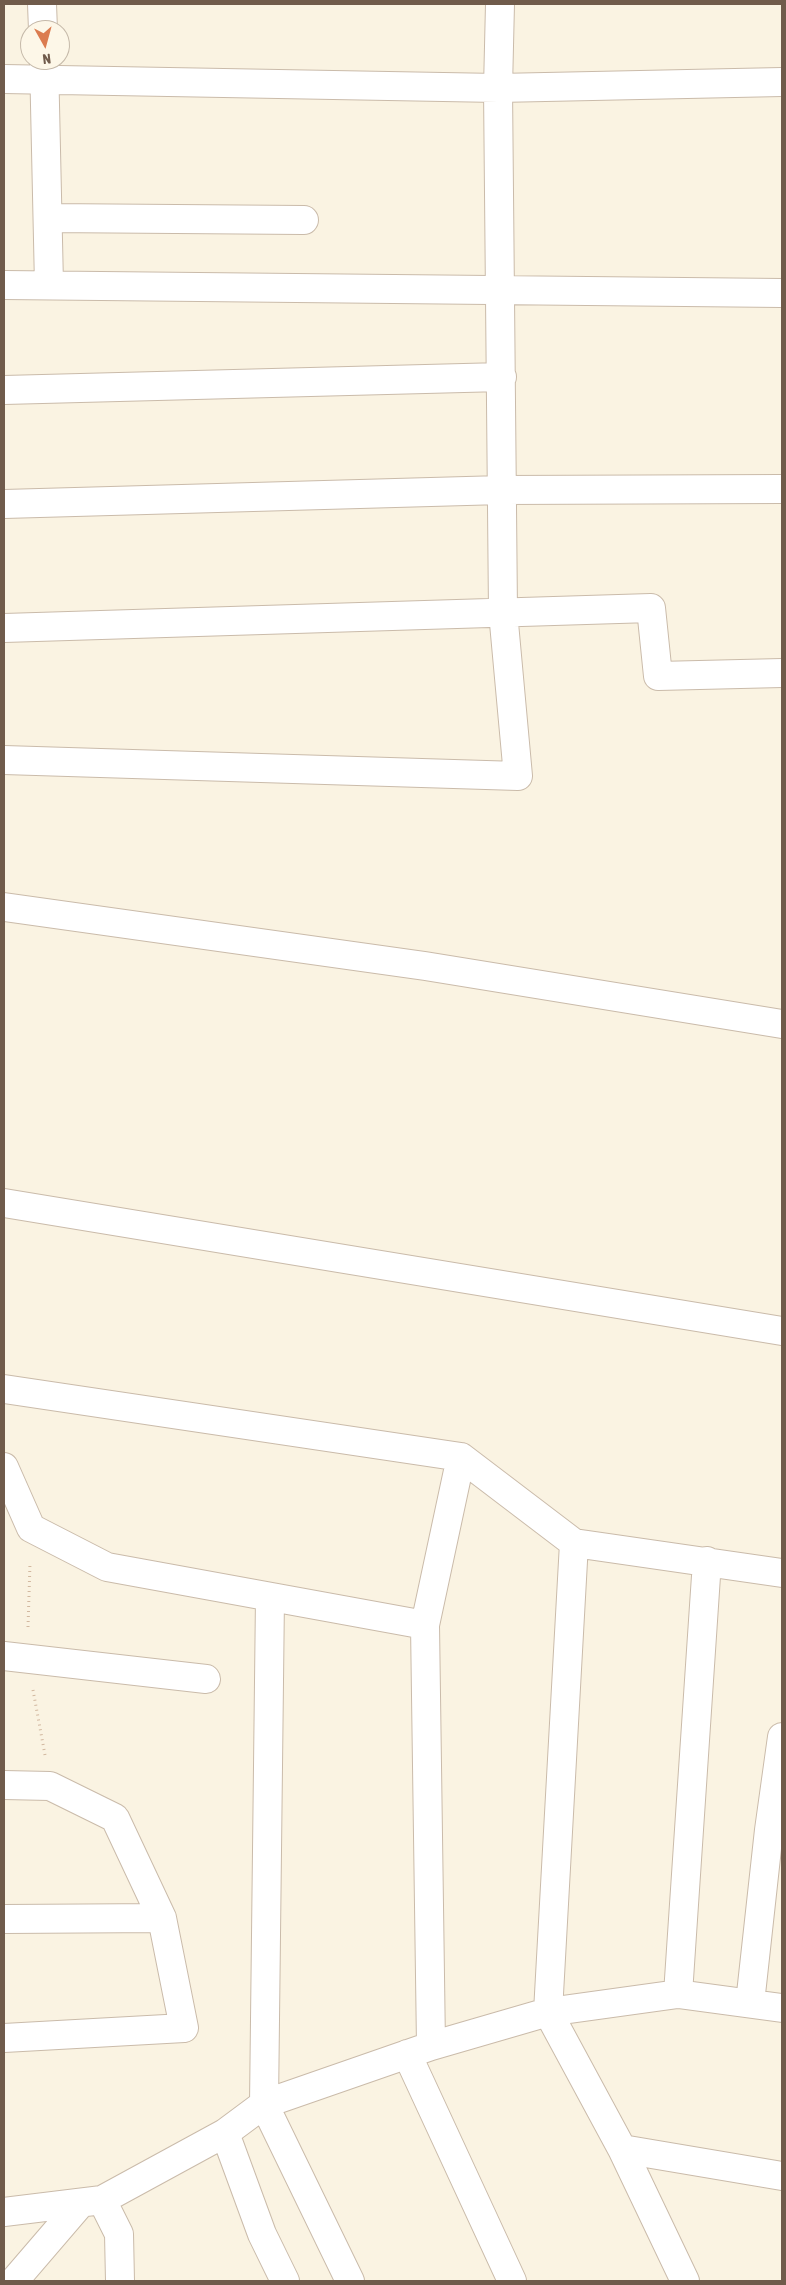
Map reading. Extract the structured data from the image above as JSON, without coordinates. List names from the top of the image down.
{
  "north": "bottom"
}
